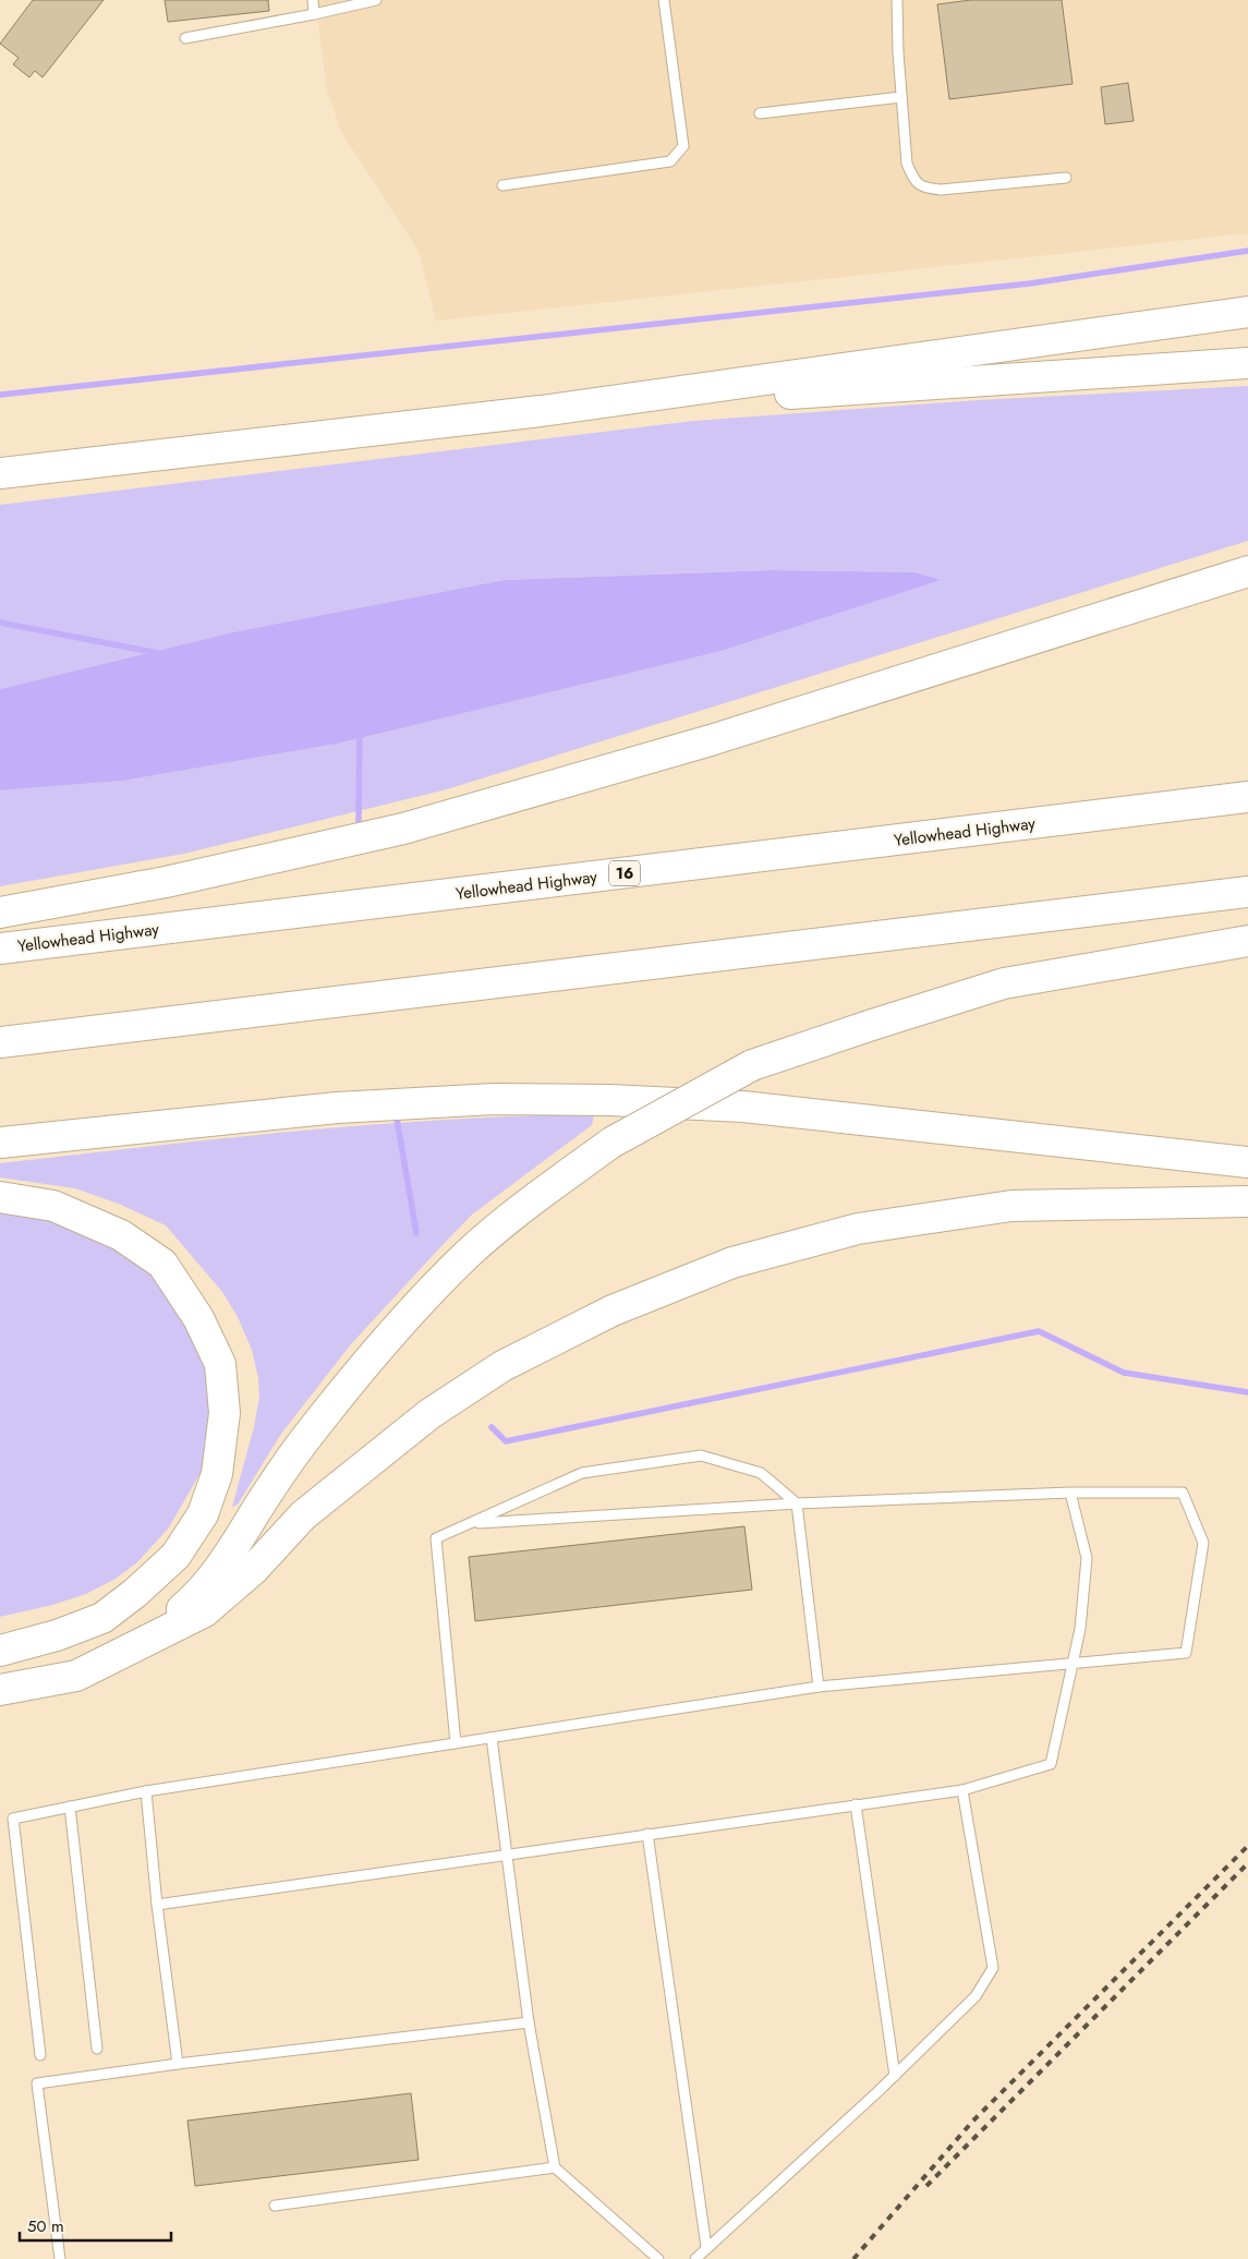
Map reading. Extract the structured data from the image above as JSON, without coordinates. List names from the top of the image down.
{
  "streets": {
    "highway": ["Yellowhead Highway", "16"]
  },
  "scale_bar": "50 m"
}
